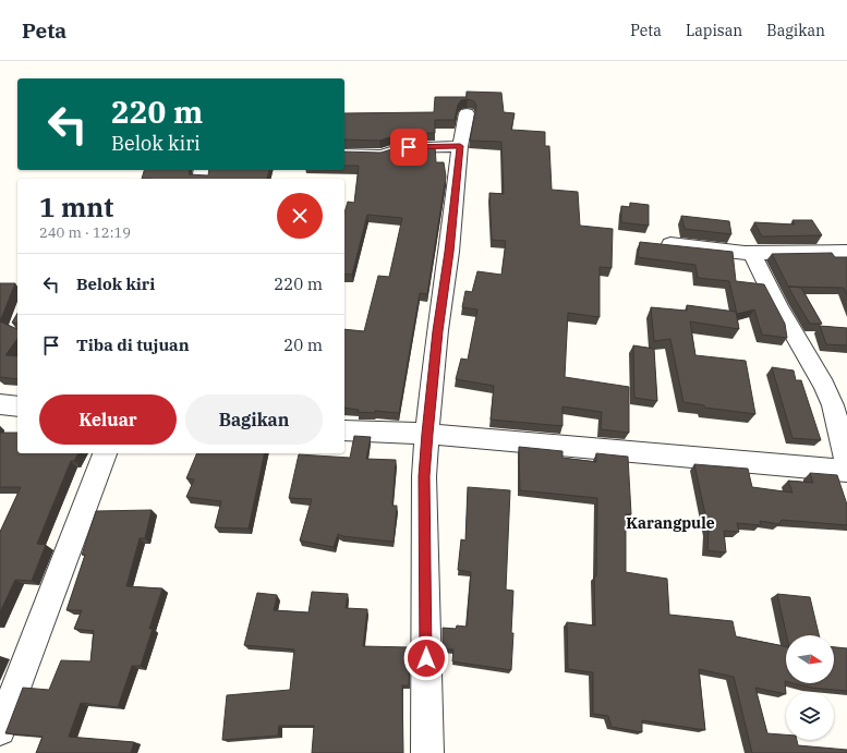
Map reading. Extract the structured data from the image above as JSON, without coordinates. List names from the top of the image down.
{
  "districts": ["Karangpule"],
  "north": "right",
  "page": {
    "header": "Peta",
    "nav": ["Peta", "Lapisan", "Bagikan"],
    "turn": ["220 m", "Belok kiri"],
    "heading": ["1 mnt", "240 m · 12:19"],
    "list": [
      {
        "name": "Belok kiri",
        "value": "220 m"
      },
      {
        "name": "Tiba di tujuan",
        "value": "20 m"
      }
    ],
    "buttons": ["Keluar", "Bagikan"]
  }
}
